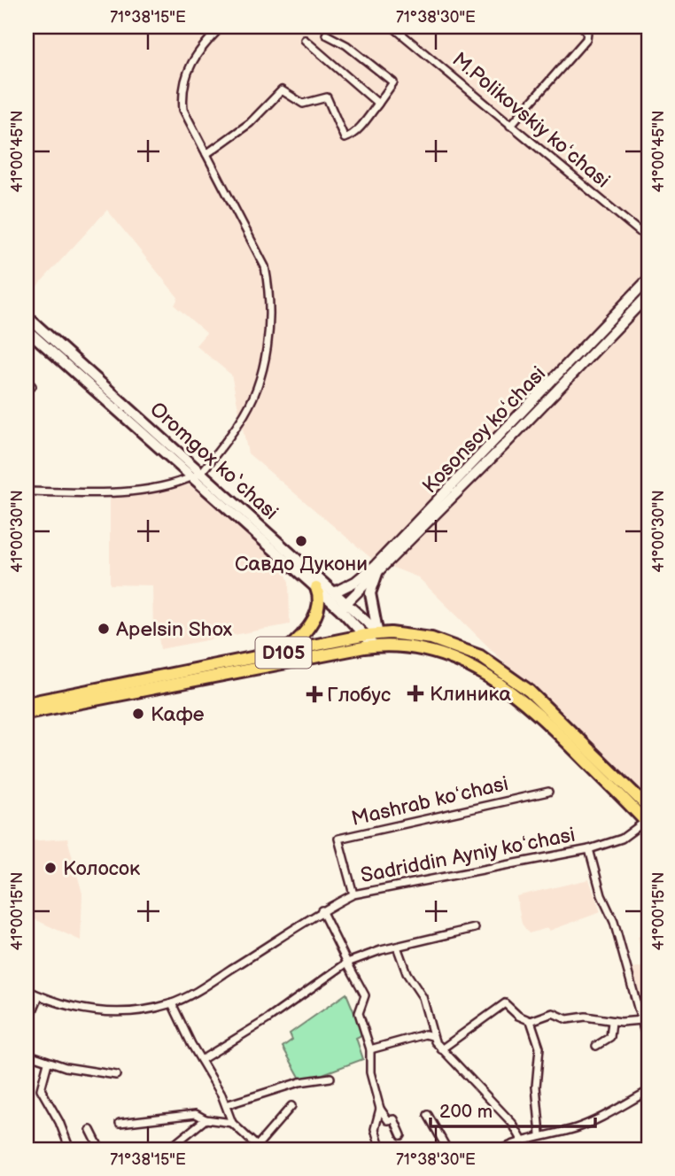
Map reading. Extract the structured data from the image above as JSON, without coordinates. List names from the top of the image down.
{
  "streets": {
    "main road": ["Oromgox ko‘chasi", "D105"],
    "street": [
      "M.Polikovskiy koʻchasi",
      "Kosonsoy koʻchasi",
      "Mashrab koʻchasi",
      "Sadriddin Ayniy koʻchasi"
    ]
  },
  "crossings": [
    ["Kosonsoy koʻchasi", "Oromgox ko‘chasi"],
    ["Oromgox ko‘chasi", "D105"],
    ["D105", "Sadriddin Ayniy koʻchasi"],
    ["Mashrab koʻchasi", "Sadriddin Ayniy koʻchasi"]
  ],
  "places": {
    "other": [
      "Савдо Дукони",
      "Apelsin Shox",
      "Кафе",
      "Колосок"
    ],
    "health": ["Клиника", "Глобус"]
  },
  "scale_bar": "200 m",
  "coordinates": [
    "71°38'15\"E",
    "71°38'30\"E",
    "41°00'45\"N",
    "41°00'30\"N",
    "41°00'15\"N"
  ]
}
